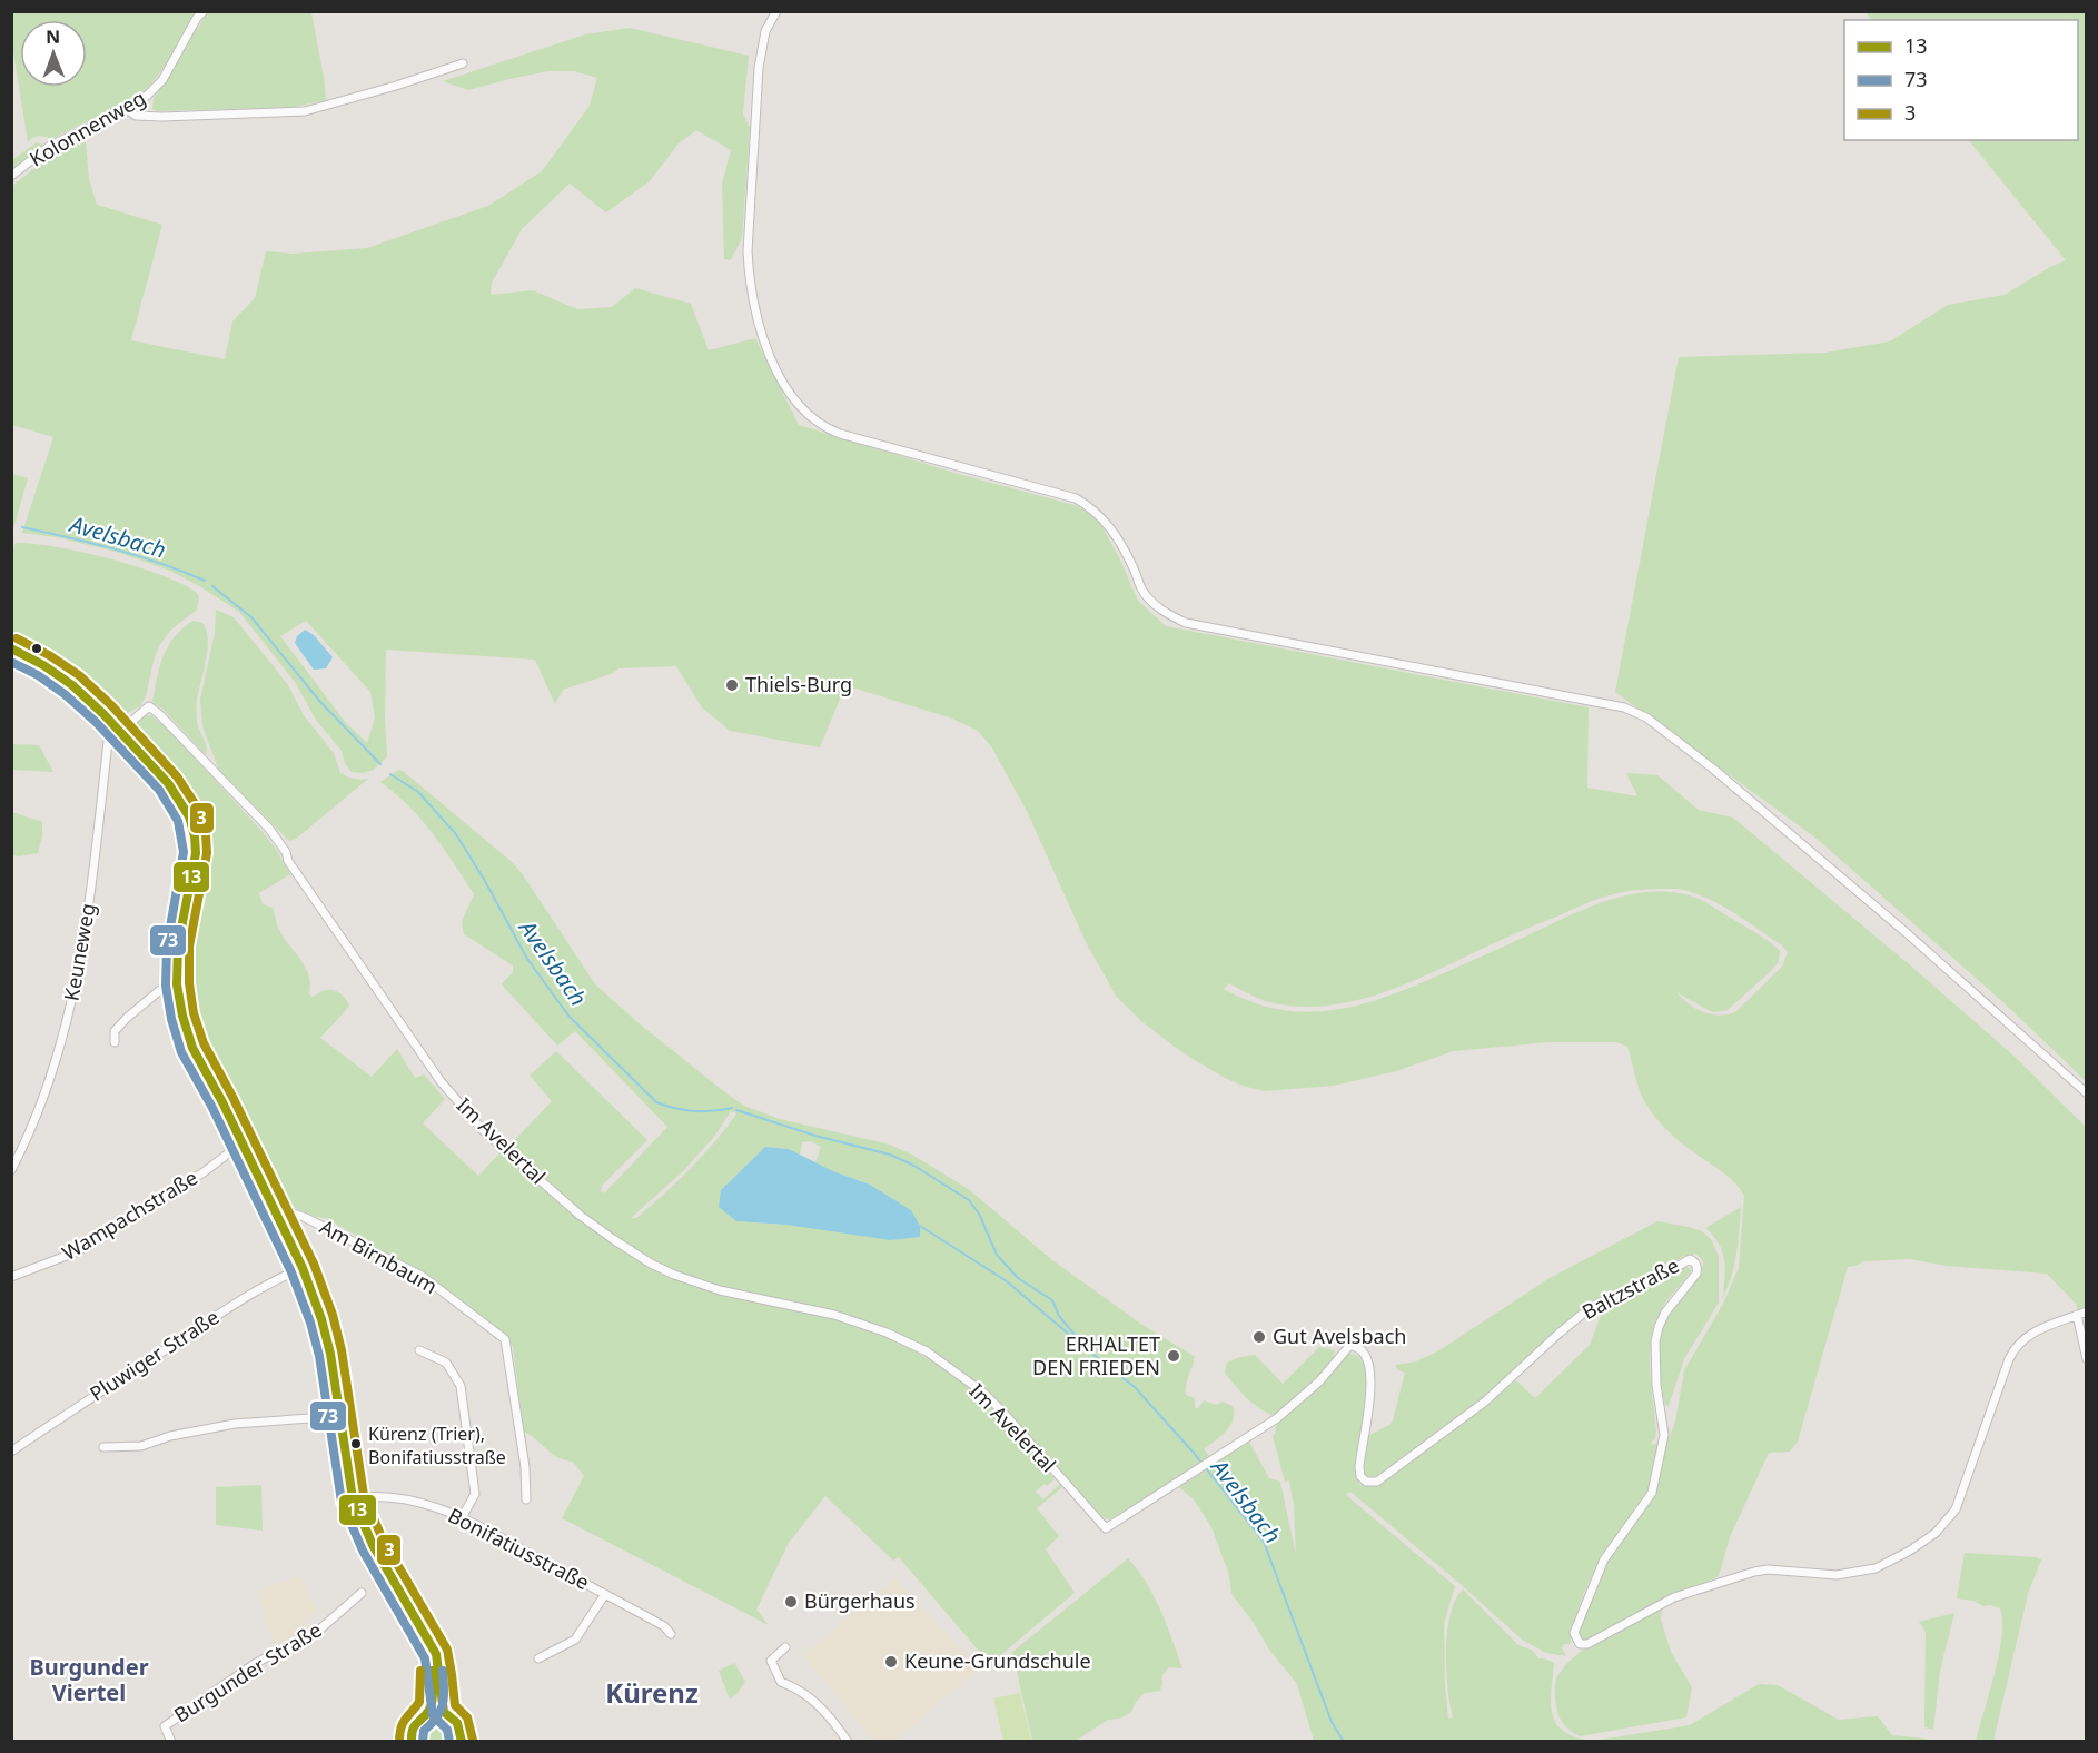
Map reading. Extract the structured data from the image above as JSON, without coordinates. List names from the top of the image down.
{
  "streets": {
    "street": [
      "Kolonnenweg",
      "Keuneweg",
      "Im Avelertal",
      "Wampachstraße",
      "Am Birnbaum",
      "Baltzstraße",
      "Pluwiger Straße",
      "Bonifatiusstraße",
      "Burgunder Straße"
    ]
  },
  "crossings": [
    ["Keuneweg", "Im Avelertal"],
    ["Im Avelertal", "Baltzstraße"]
  ],
  "districts": ["Burgunder Viertel", "Kürenz"],
  "water": ["Avelsbach"],
  "places": [
    "Thiels-Burg",
    "Gut Avelsbach",
    "ERHALTET DEN FRIEDEN",
    "Kürenz (Trier), Bonifatiusstraße",
    "Bürgerhaus",
    "Keune-Grundschule"
  ],
  "lines": ["transit line 3", "transit line 13", "transit line 73"],
  "legend": ["13", "73", "3"],
  "north": "top"
}
